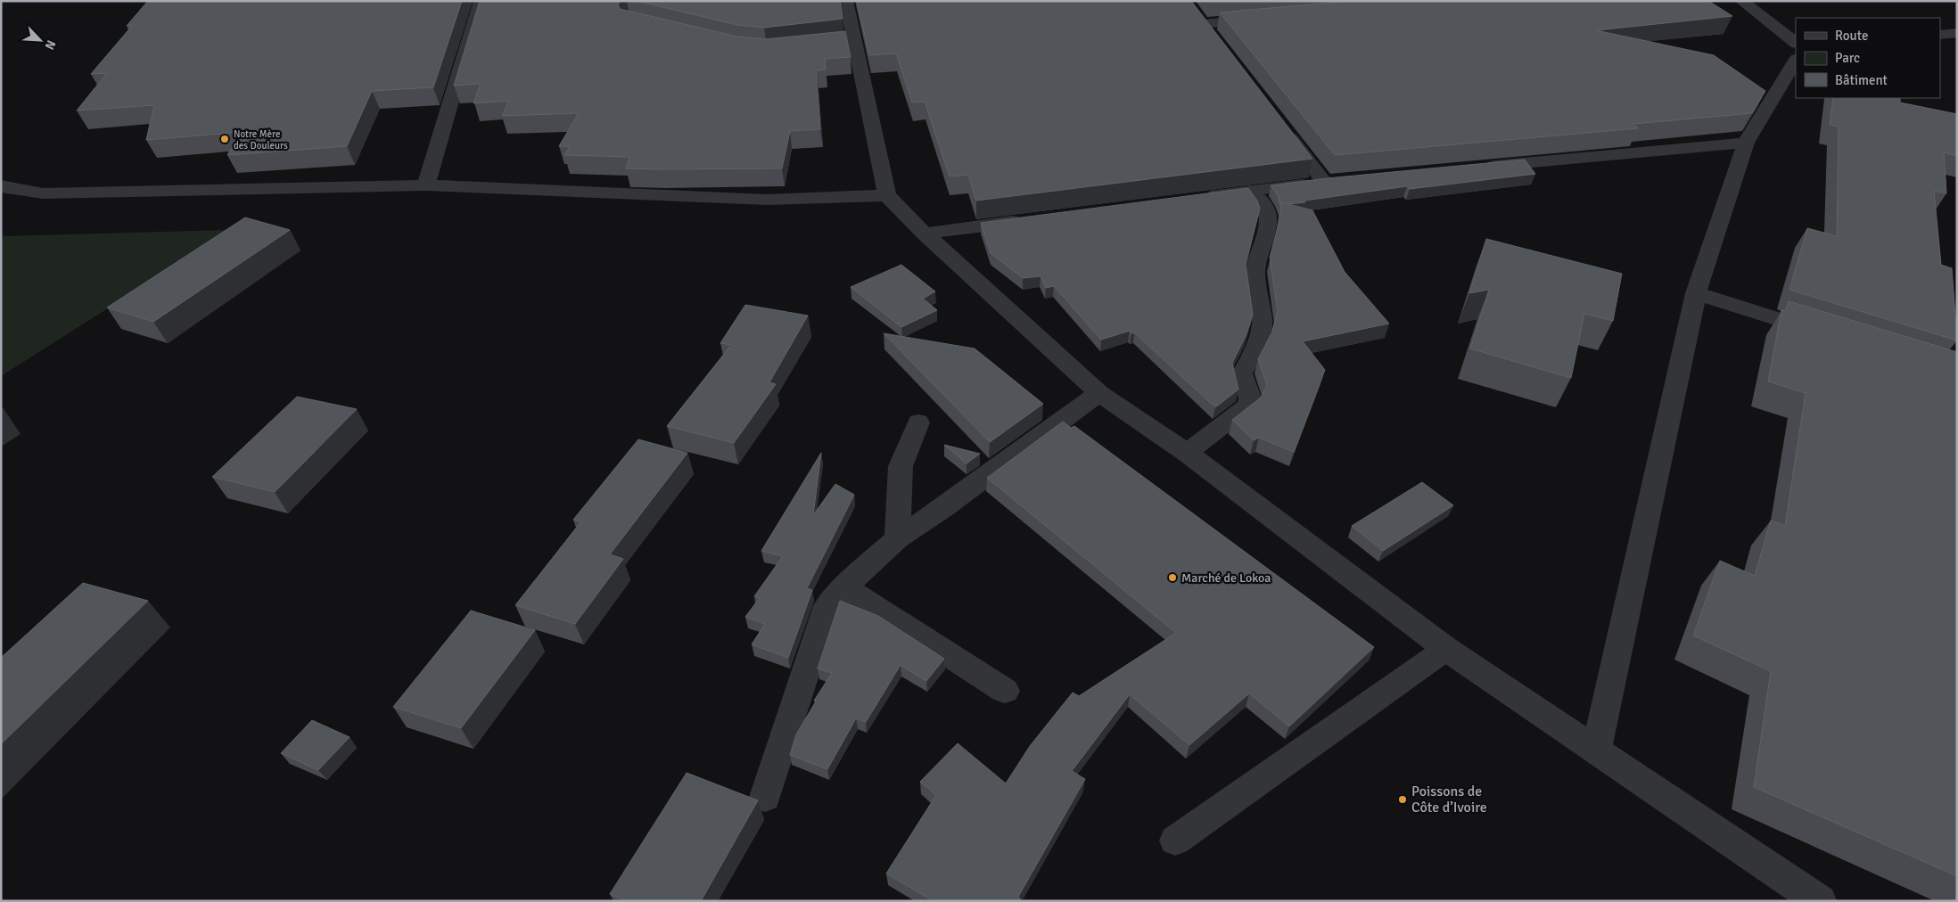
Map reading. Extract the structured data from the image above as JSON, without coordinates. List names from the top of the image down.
{
  "places": ["Notre Mère des Douleurs", "Marché de Lokoa", "Poissons de Côte d’Ivoire"],
  "legend": ["Route", "Parc", "Bâtiment"],
  "north": "bottom right"
}
